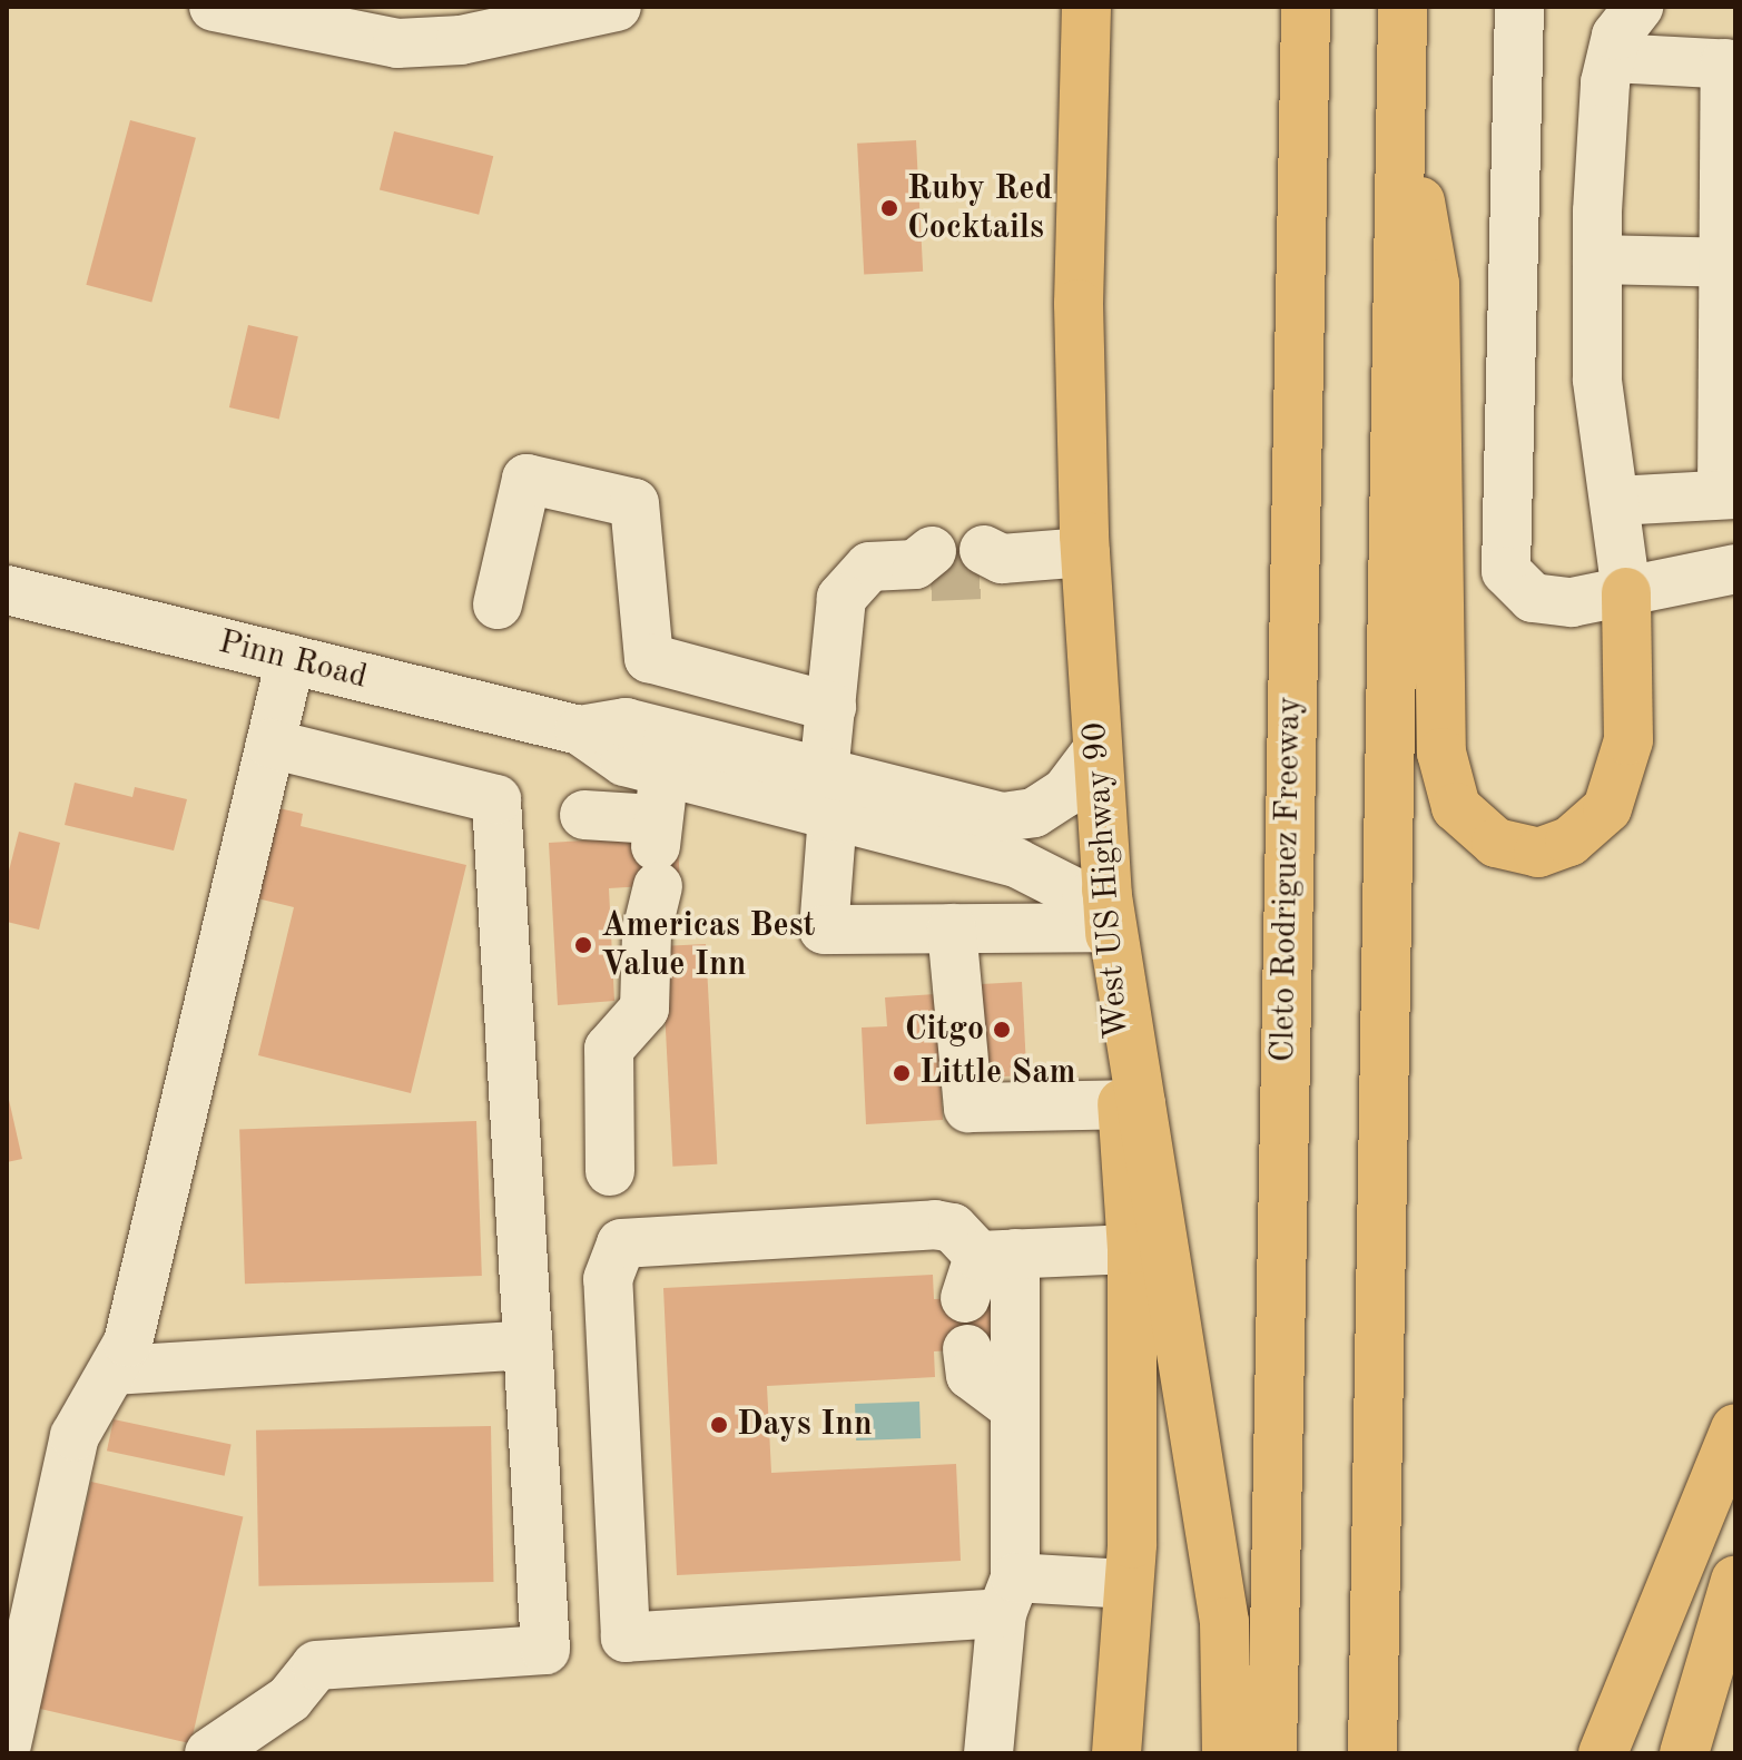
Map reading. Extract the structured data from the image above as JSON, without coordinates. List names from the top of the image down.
{
  "streets": {
    "main road": ["Cleto Rodriguez Freeway", "West US Highway 90"],
    "street": ["Pinn Road"]
  },
  "crossings": [
    ["Pinn Road", "West US Highway 90"]
  ],
  "places": [
    "Ruby Red Cocktails",
    "Americas Best Value Inn",
    "Citgo",
    "Little Sam",
    "Days Inn"
  ]
}
